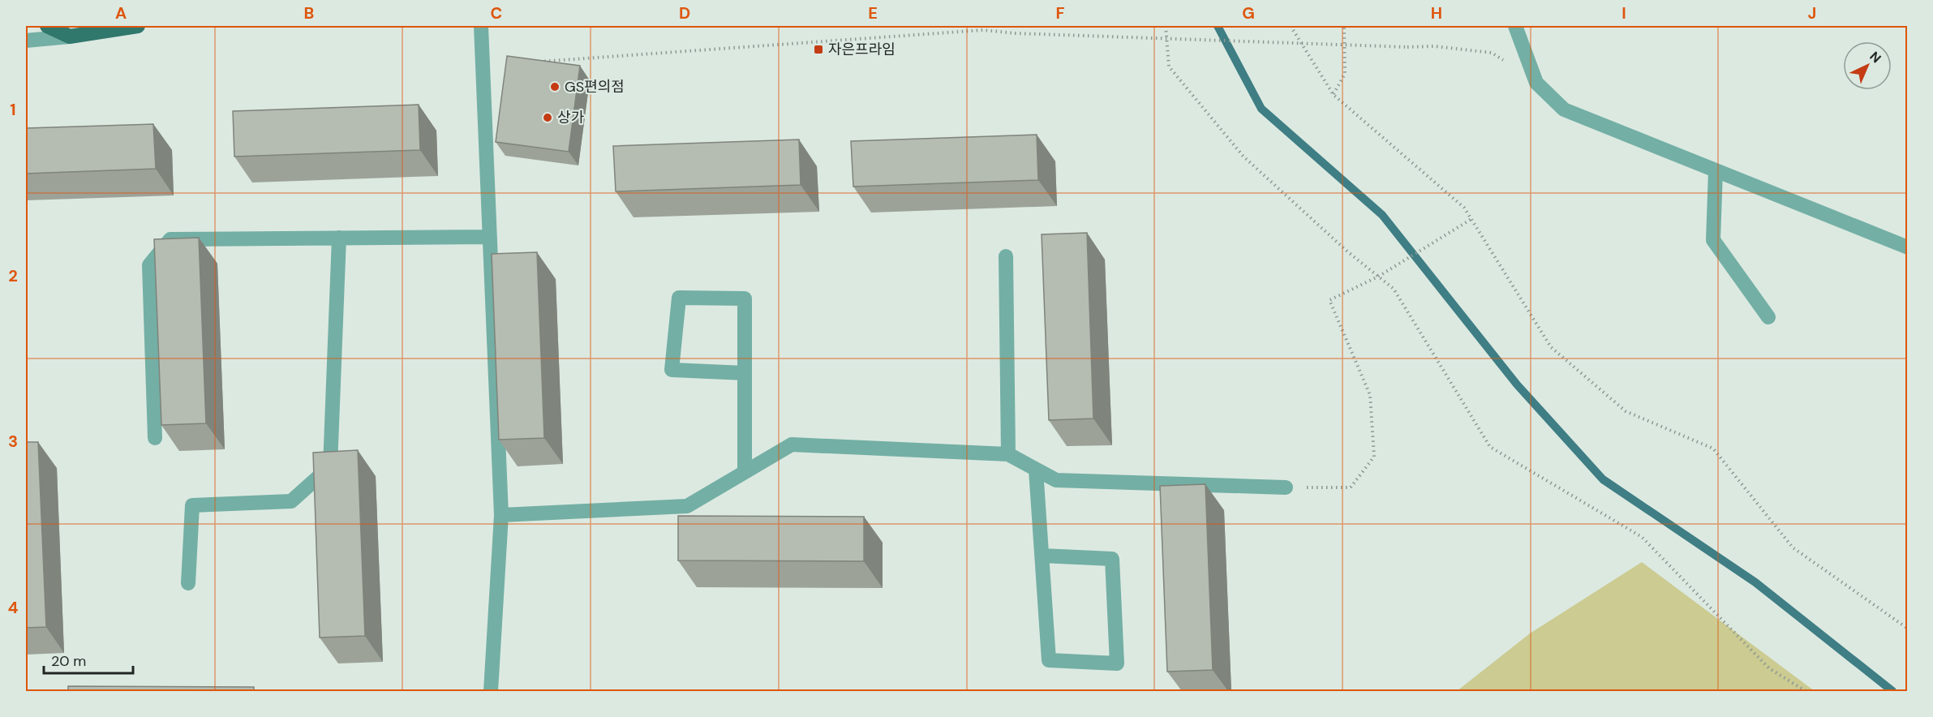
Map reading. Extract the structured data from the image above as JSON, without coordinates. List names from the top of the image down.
{
  "places": {
    "transit": ["자은프라임"],
    "other": ["GS편의점", "상가"]
  },
  "scale_bar": "20 m",
  "north": "top right",
  "grid": {
    "columns": [
      "A",
      "B",
      "C",
      "D",
      "E",
      "F",
      "G",
      "H",
      "I",
      "J"
    ],
    "rows": [
      "1",
      "2",
      "3",
      "4"
    ]
  }
}
